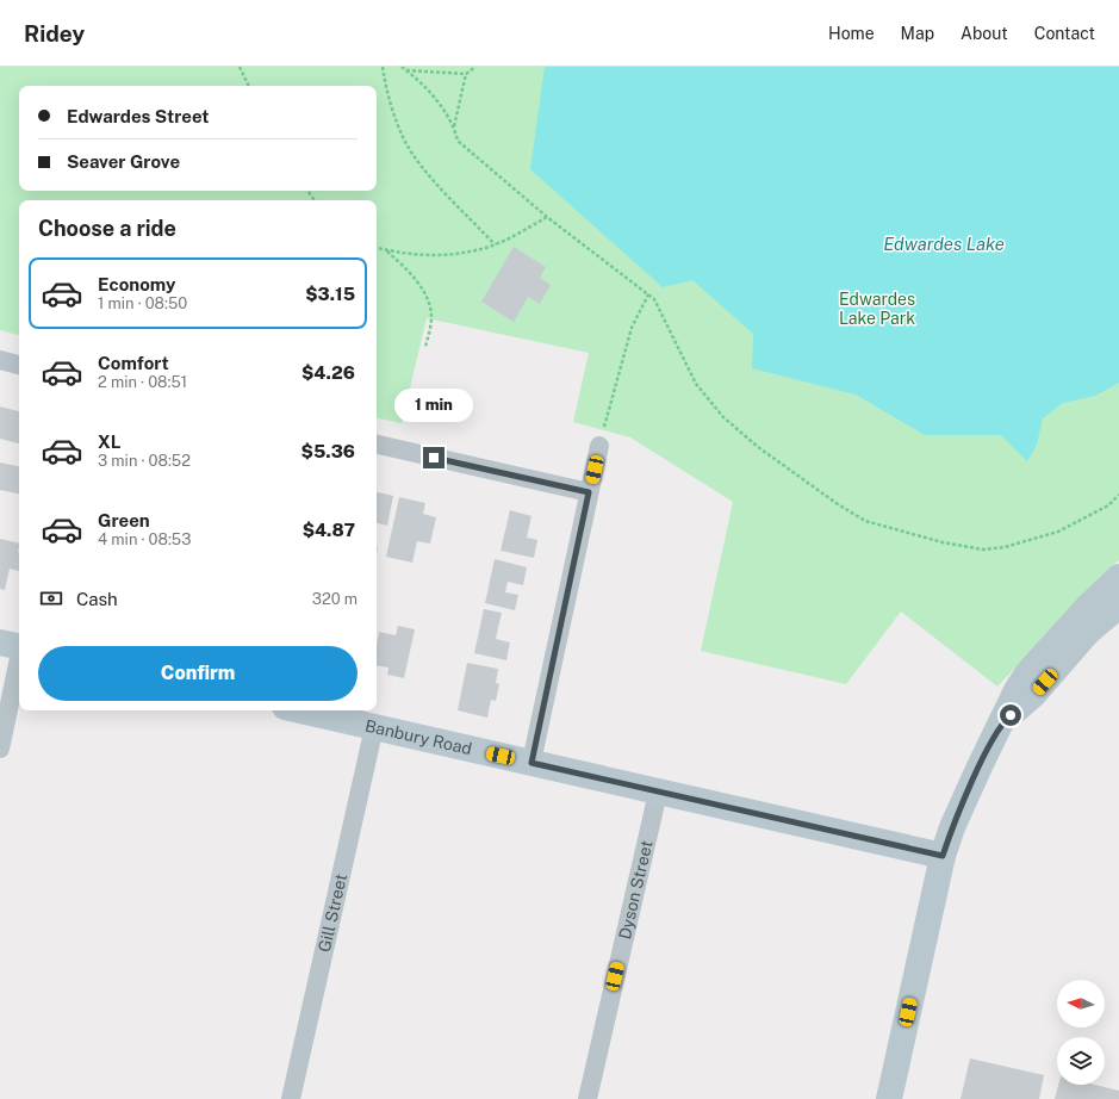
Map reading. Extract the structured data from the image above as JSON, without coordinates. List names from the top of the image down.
{
  "streets": {
    "street": ["Banbury Road", "Dyson Street", "Gill Street"]
  },
  "crossings": [
    ["Banbury Road", "Dyson Street"],
    ["Banbury Road", "Gill Street"]
  ],
  "water": ["Edwardes Lake"],
  "parks": ["Edwardes Lake Park"],
  "north": "left",
  "page": {
    "header": "Ridey",
    "nav": [
      "Home",
      "Map",
      "About",
      "Contact"
    ],
    "banner": ["Edwardes Street", "Seaver Grove"],
    "heading": "Choose a ride",
    "list": [
      {
        "name": "Economy",
        "note": "1 min · 08:50",
        "value": "$3.15"
      },
      {
        "name": "Comfort",
        "note": "2 min · 08:51",
        "value": "$4.26"
      },
      {
        "name": "XL",
        "note": "3 min · 08:52",
        "value": "$5.36"
      },
      {
        "name": "Green",
        "note": "4 min · 08:53",
        "value": "$4.87"
      }
    ],
    "bubble": "1 min",
    "pay": ["Cash", "320 m"],
    "buttons": "Confirm"
  }
}
